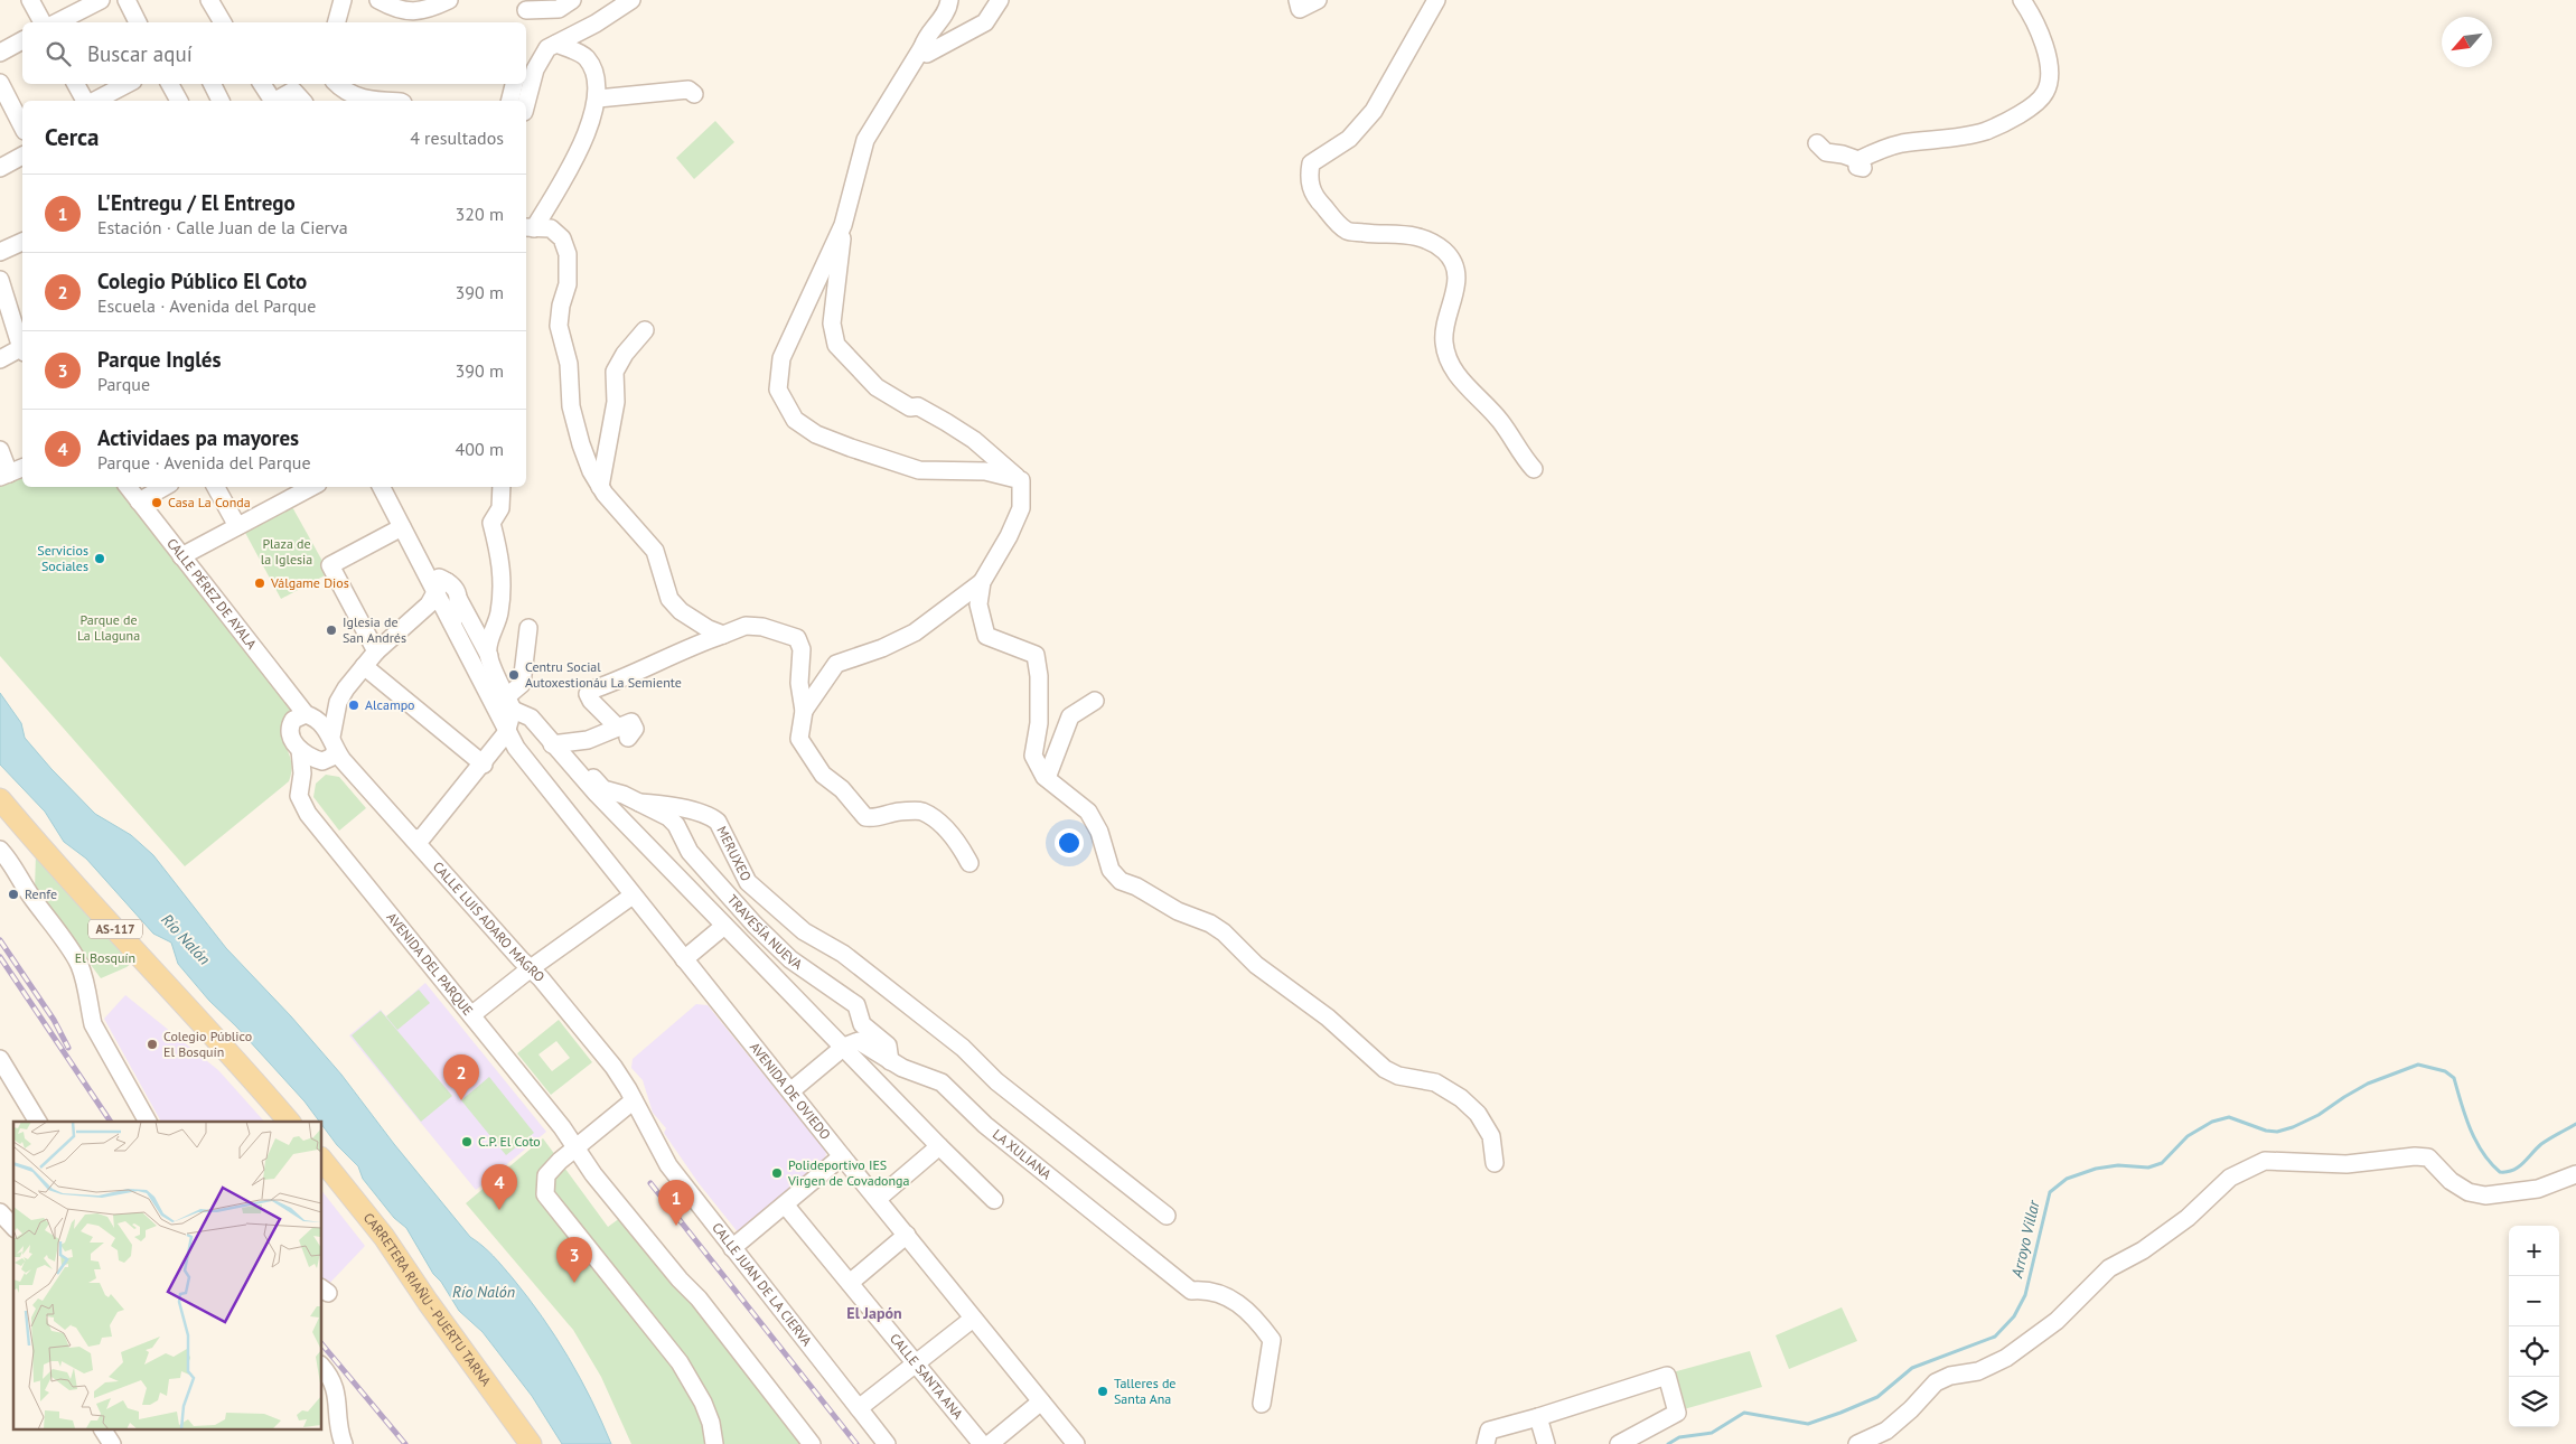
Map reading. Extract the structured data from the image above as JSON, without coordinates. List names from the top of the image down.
{
  "streets": {
    "main road": ["AS-117", "CARRETERA RIAÑU - PUERTU TARNA"],
    "street": [
      "CALLE PÉREZ DE AYALA",
      "MERUXEO",
      "CALLE LUIS ADARO MAGRO",
      "TRAVESÍA NUEVA",
      "AVENIDA DEL PARQUE",
      "AVENIDA DE OVIEDO",
      "LA XULIANA",
      "CALLE JUAN DE LA CIERVA",
      "CALLE SANTA ANA"
    ]
  },
  "crossings": [
    ["CALLE PÉREZ DE AYALA", "CALLE LUIS ADARO MAGRO"],
    ["CALLE PÉREZ DE AYALA", "AVENIDA DEL PARQUE"],
    ["MERUXEO", "TRAVESÍA NUEVA"],
    ["CALLE LUIS ADARO MAGRO", "CALLE JUAN DE LA CIERVA"],
    ["TRAVESÍA NUEVA", "LA XULIANA"]
  ],
  "districts": ["El Japón"],
  "water": ["Río Nalón", "Arroyo Villar"],
  "parks": ["Plaza de la Iglesia", "Parque de La Llaguna", "El Bosquín"],
  "places": [
    "Casa La Conda",
    "Servicios Sociales",
    "Válgame Dios",
    "Iglesia de San Andrés",
    "Centru Social Autoxestionáu La Semiente",
    "Alcampo",
    "Renfe",
    "Colegio Público El Bosquín",
    "C.P. El Coto",
    "Polideportivo IES Virgen de Covadonga",
    "Talleres de Santa Ana"
  ],
  "north": "bottom left",
  "page": {
    "search": "Buscar aquí",
    "heading": ["Cerca", "4 resultados"],
    "list": [
      {
        "mark": "1",
        "name": "L'Entregu / El Entrego",
        "note": "Estación · Calle Juan de la Cierva",
        "value": "320 m"
      },
      {
        "mark": "2",
        "name": "Colegio Público El Coto",
        "note": "Escuela · Avenida del Parque",
        "value": "390 m"
      },
      {
        "mark": "3",
        "name": "Parque Inglés",
        "note": "Parque",
        "value": "390 m"
      },
      {
        "mark": "4",
        "name": "Actividaes pa mayores",
        "note": "Parque · Avenida del Parque",
        "value": "400 m"
      }
    ],
    "pins": [
      "2",
      "4",
      "1",
      "3"
    ],
    "map_buttons": ["+", "−"]
  }
}
